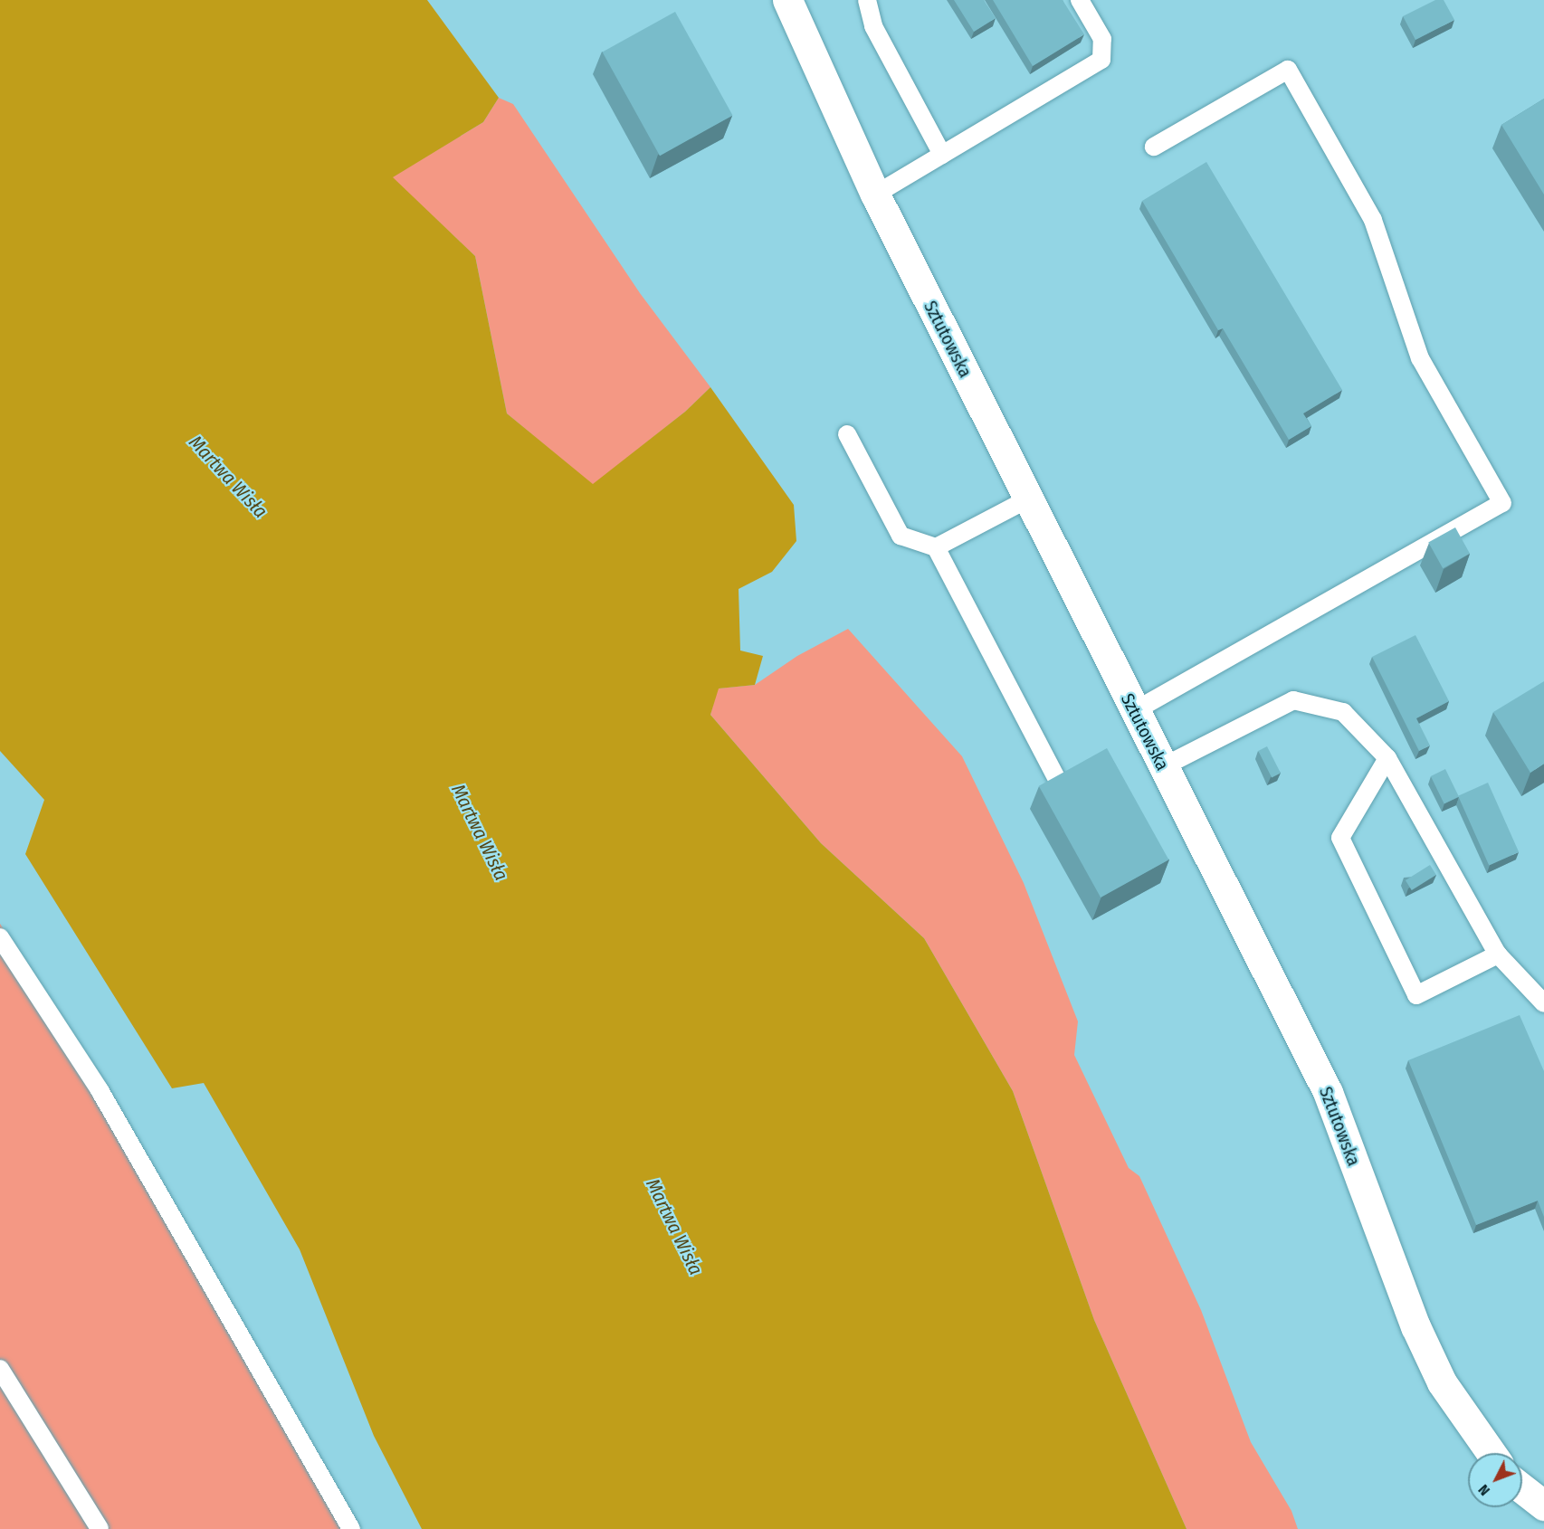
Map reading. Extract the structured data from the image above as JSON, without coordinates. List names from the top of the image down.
{
  "streets": {
    "street": ["Sztutowska"]
  },
  "water": ["Martwa Wisła"],
  "north": "bottom left"
}
